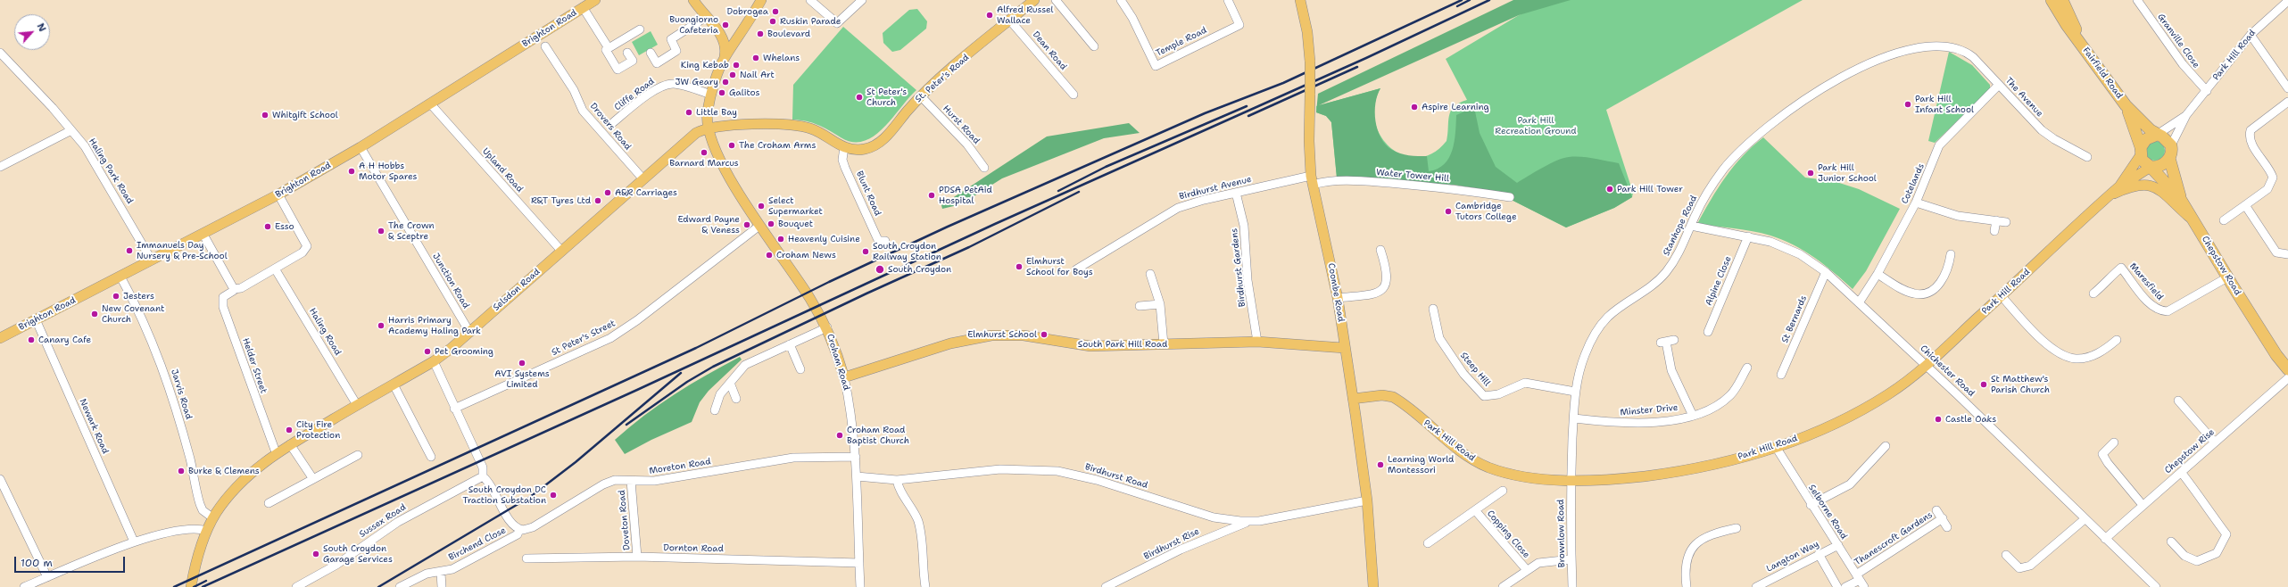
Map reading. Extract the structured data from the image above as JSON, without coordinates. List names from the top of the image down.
{
  "streets": {
    "highway": ["Fairfield Road", "Chepstow Road"],
    "main road": [
      "Brighton Road",
      "Park Hill Road",
      "St. Peter's Road",
      "Selsdon Road",
      "Coombe Road",
      "South Park Hill Road",
      "Croham Road"
    ],
    "street": [
      "Granville Close",
      "Temple Road",
      "Dean Road",
      "Cliffe Road",
      "The Avenue",
      "Hurst Road",
      "Drovers Road",
      "Upland Road",
      "Haling Park Road",
      "Water Tower Hill",
      "Cotelands",
      "Birdhurst Avenue",
      "Blunt Road",
      "Stanhope Road",
      "Birdhurst Gardens",
      "Junction Road",
      "Alpine Close",
      "Maresfield",
      "St Bernards",
      "Haling Road",
      "St Peter's Street",
      "Helder Street",
      "Steep Hill",
      "Chichester Road",
      "Jarvis Road",
      "Minster Drive",
      "Newark Road",
      "Chepstow Rise",
      "Moreton Road",
      "Birdhurst Road",
      "Selborne Road",
      "Doveton Road",
      "Sussex Road",
      "Brownlow Road",
      "Copping Close",
      "Thanescroft Gardens",
      "Birchend Close",
      "Birdhurst Rise",
      "Dornton Road",
      "Langton Way"
    ]
  },
  "crossings": [
    ["Brighton Road", "Upland Road"],
    ["Brighton Road", "Haling Park Road"],
    ["Brighton Road", "Junction Road"],
    ["Brighton Road", "Jarvis Road"],
    ["Brighton Road", "Newark Road"],
    ["Granville Close", "Park Hill Road"],
    ["Dean Road", "St. Peter's Road"],
    ["Park Hill Road", "Fairfield Road"],
    ["Park Hill Road", "Stanhope Road"],
    ["Park Hill Road", "Chepstow Road"],
    ["Park Hill Road", "Coombe Road"],
    ["Park Hill Road", "Chichester Road"],
    ["Park Hill Road", "Selborne Road"],
    ["Park Hill Road", "Brownlow Road"],
    ["Fairfield Road", "Chepstow Road"],
    ["St. Peter's Road", "Hurst Road"],
    ["St. Peter's Road", "Blunt Road"],
    ["St. Peter's Road", "Selsdon Road"],
    ["St. Peter's Road", "Croham Road"],
    ["The Avenue", "Cotelands"],
    ["The Avenue", "Stanhope Road"],
    ["Drovers Road", "Selsdon Road"],
    ["Upland Road", "Selsdon Road"],
    ["Water Tower Hill", "Birdhurst Avenue"],
    ["Water Tower Hill", "Coombe Road"],
    ["Cotelands", "Chichester Road"],
    ["Birdhurst Avenue", "Birdhurst Gardens"],
    ["Birdhurst Avenue", "Coombe Road"],
    ["Stanhope Road", "Steep Hill"],
    ["Stanhope Road", "Chichester Road"],
    ["Stanhope Road", "Minster Drive"],
    ["Stanhope Road", "Brownlow Road"],
    ["Chepstow Road", "Maresfield"],
    ["Birdhurst Gardens", "South Park Hill Road"],
    ["Junction Road", "Selsdon Road"],
    ["Alpine Close", "Chichester Road"],
    ["Selsdon Road", "Haling Road"],
    ["Selsdon Road", "Croham Road"],
    ["Selsdon Road", "Helder Street"],
    ["Selsdon Road", "Jarvis Road"],
    ["Coombe Road", "South Park Hill Road"],
    ["Coombe Road", "Birdhurst Road"],
    ["St Bernards", "Chichester Road"],
    ["St Peter's Street", "Croham Road"],
    ["South Park Hill Road", "Croham Road"],
    ["Croham Road", "Moreton Road"],
    ["Croham Road", "Birdhurst Road"],
    ["Croham Road", "Dornton Road"],
    ["Chichester Road", "Chepstow Rise"],
    ["Moreton Road", "Doveton Road"],
    ["Moreton Road", "Birchend Close"],
    ["Birdhurst Road", "Birdhurst Rise"],
    ["Selborne Road", "Thanescroft Gardens"],
    ["Selborne Road", "Langton Way"],
    ["Doveton Road", "Dornton Road"]
  ],
  "parks": ["Park Hill Recreation Ground"],
  "places": [
    "Dobrogea",
    "Alfred Russel Wallace",
    "Ruskin Parade",
    "Buongiorno Cafeteria",
    "Boulevard",
    "Whelans",
    "King Kebab",
    "Nail Art",
    "JW Geary",
    "Galitos",
    "St Peter's Church",
    "Park Hill Infant School",
    "Aspire Learning",
    "Little Bay",
    "Whitgift School",
    "The Croham Arms",
    "Barnard Marcus",
    "A H Hobbs Motor Spares",
    "Park Hill Junior School",
    "Park Hill Tower",
    "A&R Carriages",
    "PDSA PetAid Hospital",
    "R&T Tyres Ltd",
    "Select Supermarket",
    "Cambridge Tutors College",
    "Bouquet",
    "Edward Payne & Veness",
    "Esso",
    "The Crown & Sceptre",
    "Heavenly Cuisine",
    "Immanuels Day Nursery & Pre-School",
    "South Croydon Railway Station",
    "Croham News",
    "Elmhurst School for Boys",
    "South Croydon",
    "Jesters",
    "New Covenant Church",
    "Harris Primary Academy Haling Park",
    "Elmhurst School",
    "Canary Cafe",
    "Pet Grooming",
    "AVI Systems Limited",
    "St Matthew's Parish Church",
    "Castle Oaks",
    "City Fire Protection",
    "Croham Road Baptist Church",
    "Learning World Montessori",
    "Burke & Clemens",
    "South Croydon DC Traction Substation",
    "South Croydon Garage Services"
  ],
  "scale_bar": "100 m",
  "north": "top right"
}
